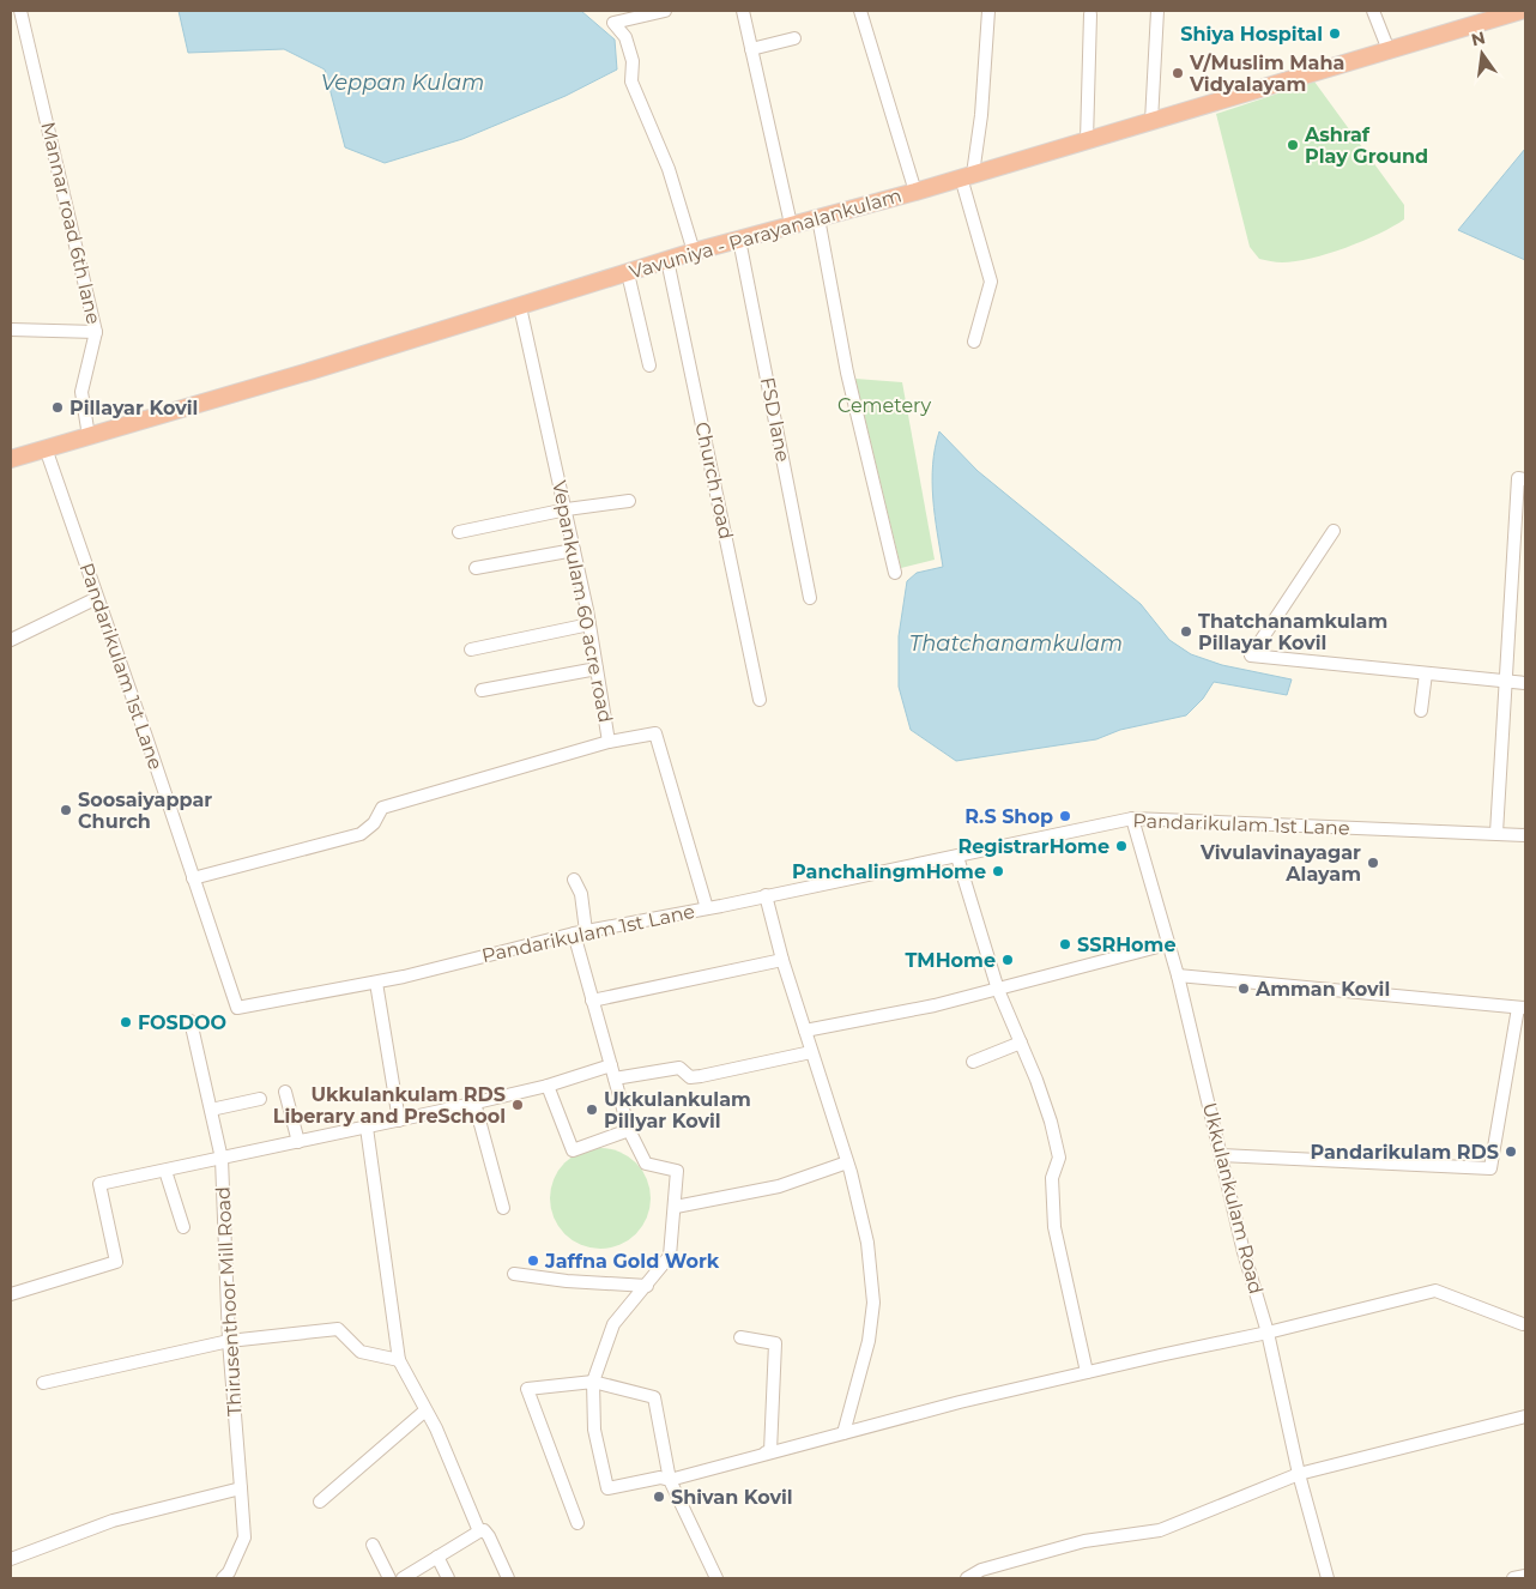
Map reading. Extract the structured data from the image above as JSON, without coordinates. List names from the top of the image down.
{
  "streets": {
    "highway": ["Vavuniya - Parayanalankulam"],
    "street": [
      "Mannar road 6th lane",
      "FSD lane",
      "Church road",
      "Vepankulam 60 acre road",
      "Pandarikulam 1st Lane",
      "Ukkulankulam Road",
      "Thirusenthoor Mill Road"
    ]
  },
  "crossings": [
    ["Mannar road 6th lane", "Vavuniya - Parayanalankulam"],
    ["Vavuniya - Parayanalankulam", "FSD lane"],
    ["Vavuniya - Parayanalankulam", "Church road"],
    ["Vavuniya - Parayanalankulam", "Vepankulam 60 acre road"],
    ["Vavuniya - Parayanalankulam", "Pandarikulam 1st Lane"],
    ["Vepankulam 60 acre road", "Pandarikulam 1st Lane"],
    ["Pandarikulam 1st Lane", "Ukkulankulam Road"]
  ],
  "water": ["Veppan Kulam", "Thatchanamkulam"],
  "parks": ["Cemetery"],
  "places": [
    "Shiya Hospital",
    "V/Muslim Maha Vidyalayam",
    "Ashraf Play Ground",
    "Pillayar Kovil",
    "Thatchanamkulam Pillayar Kovil",
    "Soosaiyappar Church",
    "R.S Shop",
    "RegistrarHome",
    "Vivulavinayagar Alayam",
    "PanchalingmHome",
    "SSRHome",
    "TMHome",
    "Amman Kovil",
    "FOSDOO",
    "Ukkulankulam RDS Liberary and PreSchool",
    "Ukkulankulam Pillyar Kovil",
    "Pandarikulam RDS",
    "Jaffna Gold Work",
    "Shivan Kovil"
  ],
  "north": "top"
}
